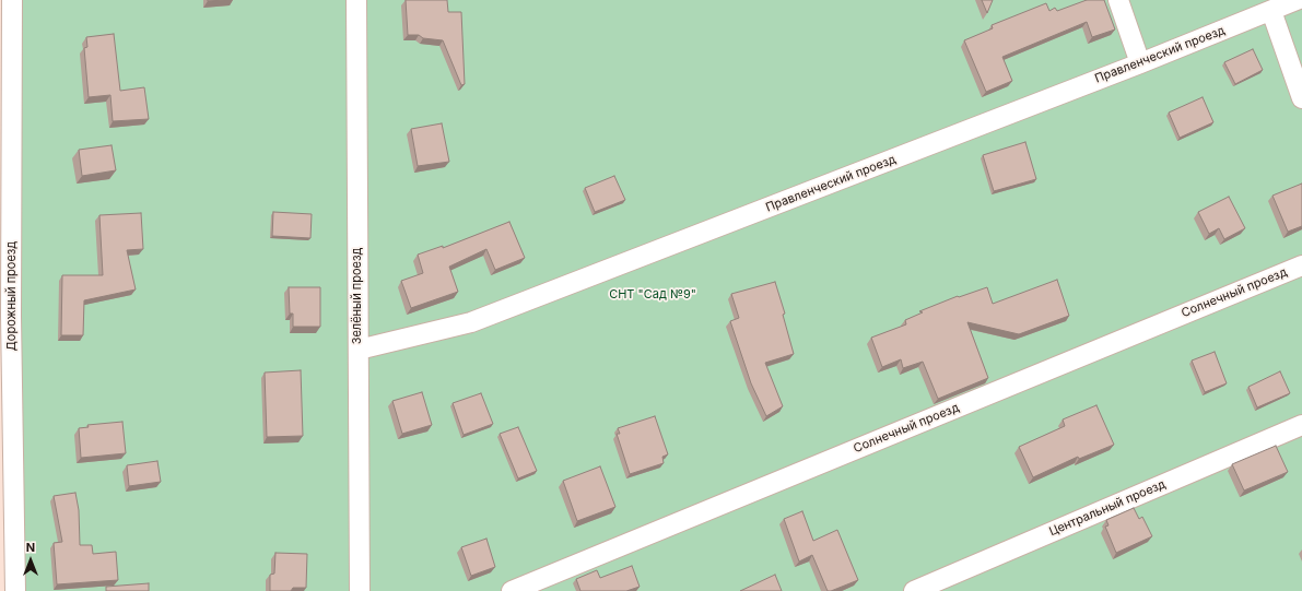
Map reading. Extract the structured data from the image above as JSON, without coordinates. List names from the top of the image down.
{
  "streets": {
    "street": [
      "Правленческий проезд",
      "Солнечный проезд",
      "Дорожный проезд",
      "Зелёный проезд",
      "Центральный проезд"
    ]
  },
  "crossings": [
    ["Правленческий проезд", "Зелёный проезд"]
  ],
  "parks": ["СНТ \"Сад №9\""],
  "north": "top"
}
